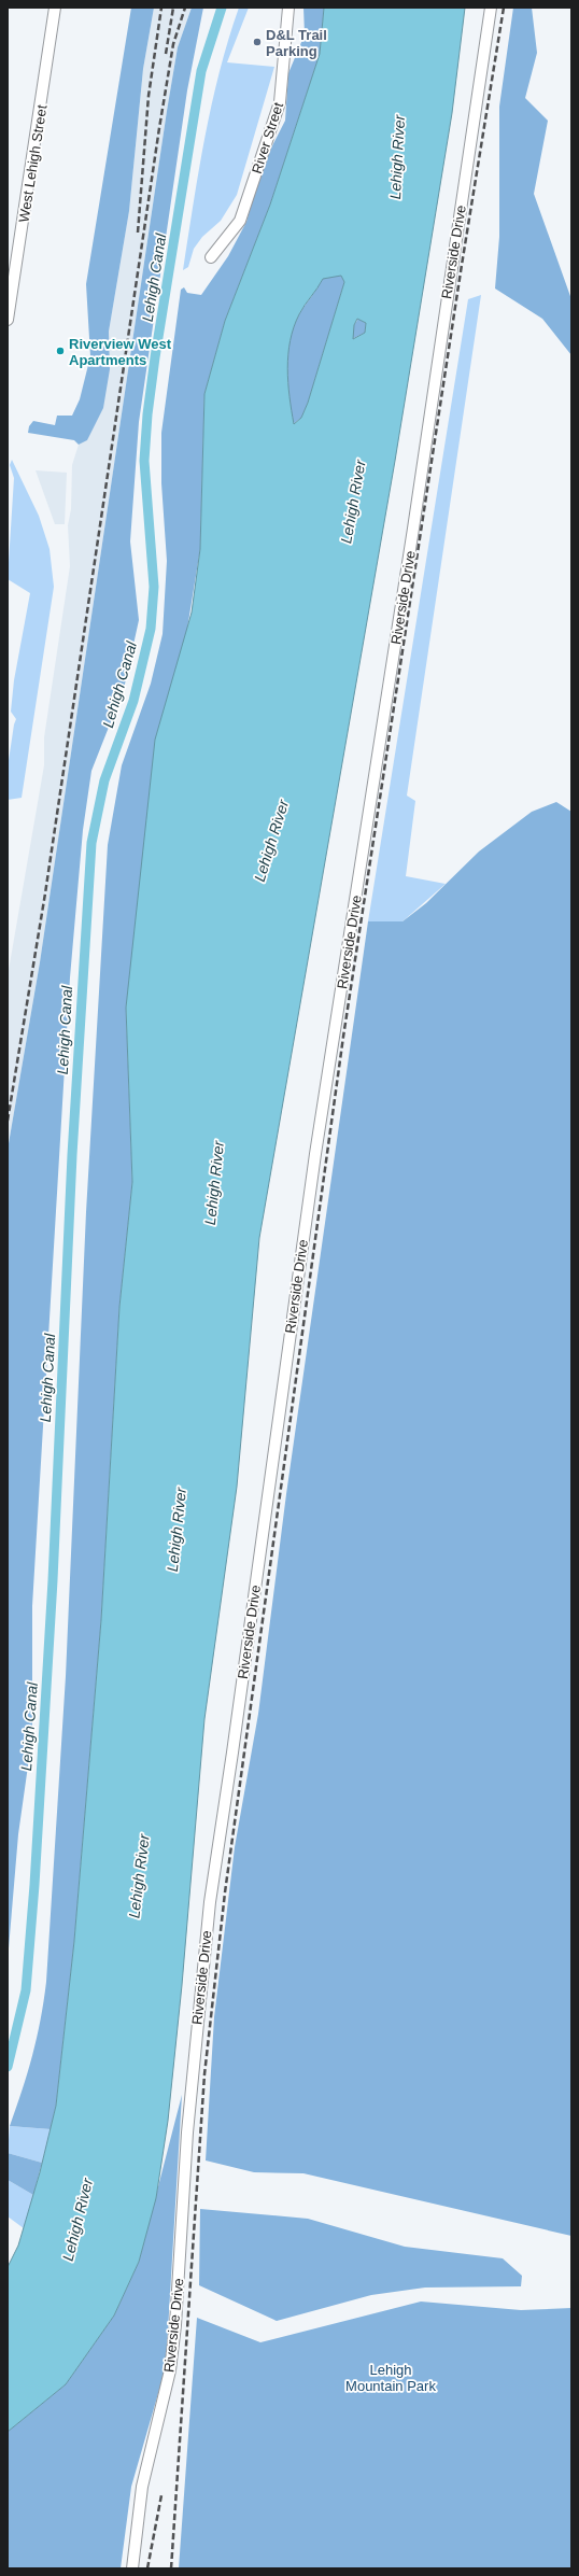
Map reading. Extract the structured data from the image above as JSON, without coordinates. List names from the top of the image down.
{
  "streets": {
    "street": ["River Street", "West Lehigh Street", "Riverside Drive"]
  },
  "water": ["Lehigh River", "Lehigh Canal"],
  "parks": ["Lehigh Mountain Park"],
  "places": ["D&L Trail Parking", "Riverview West Apartments"]
}
